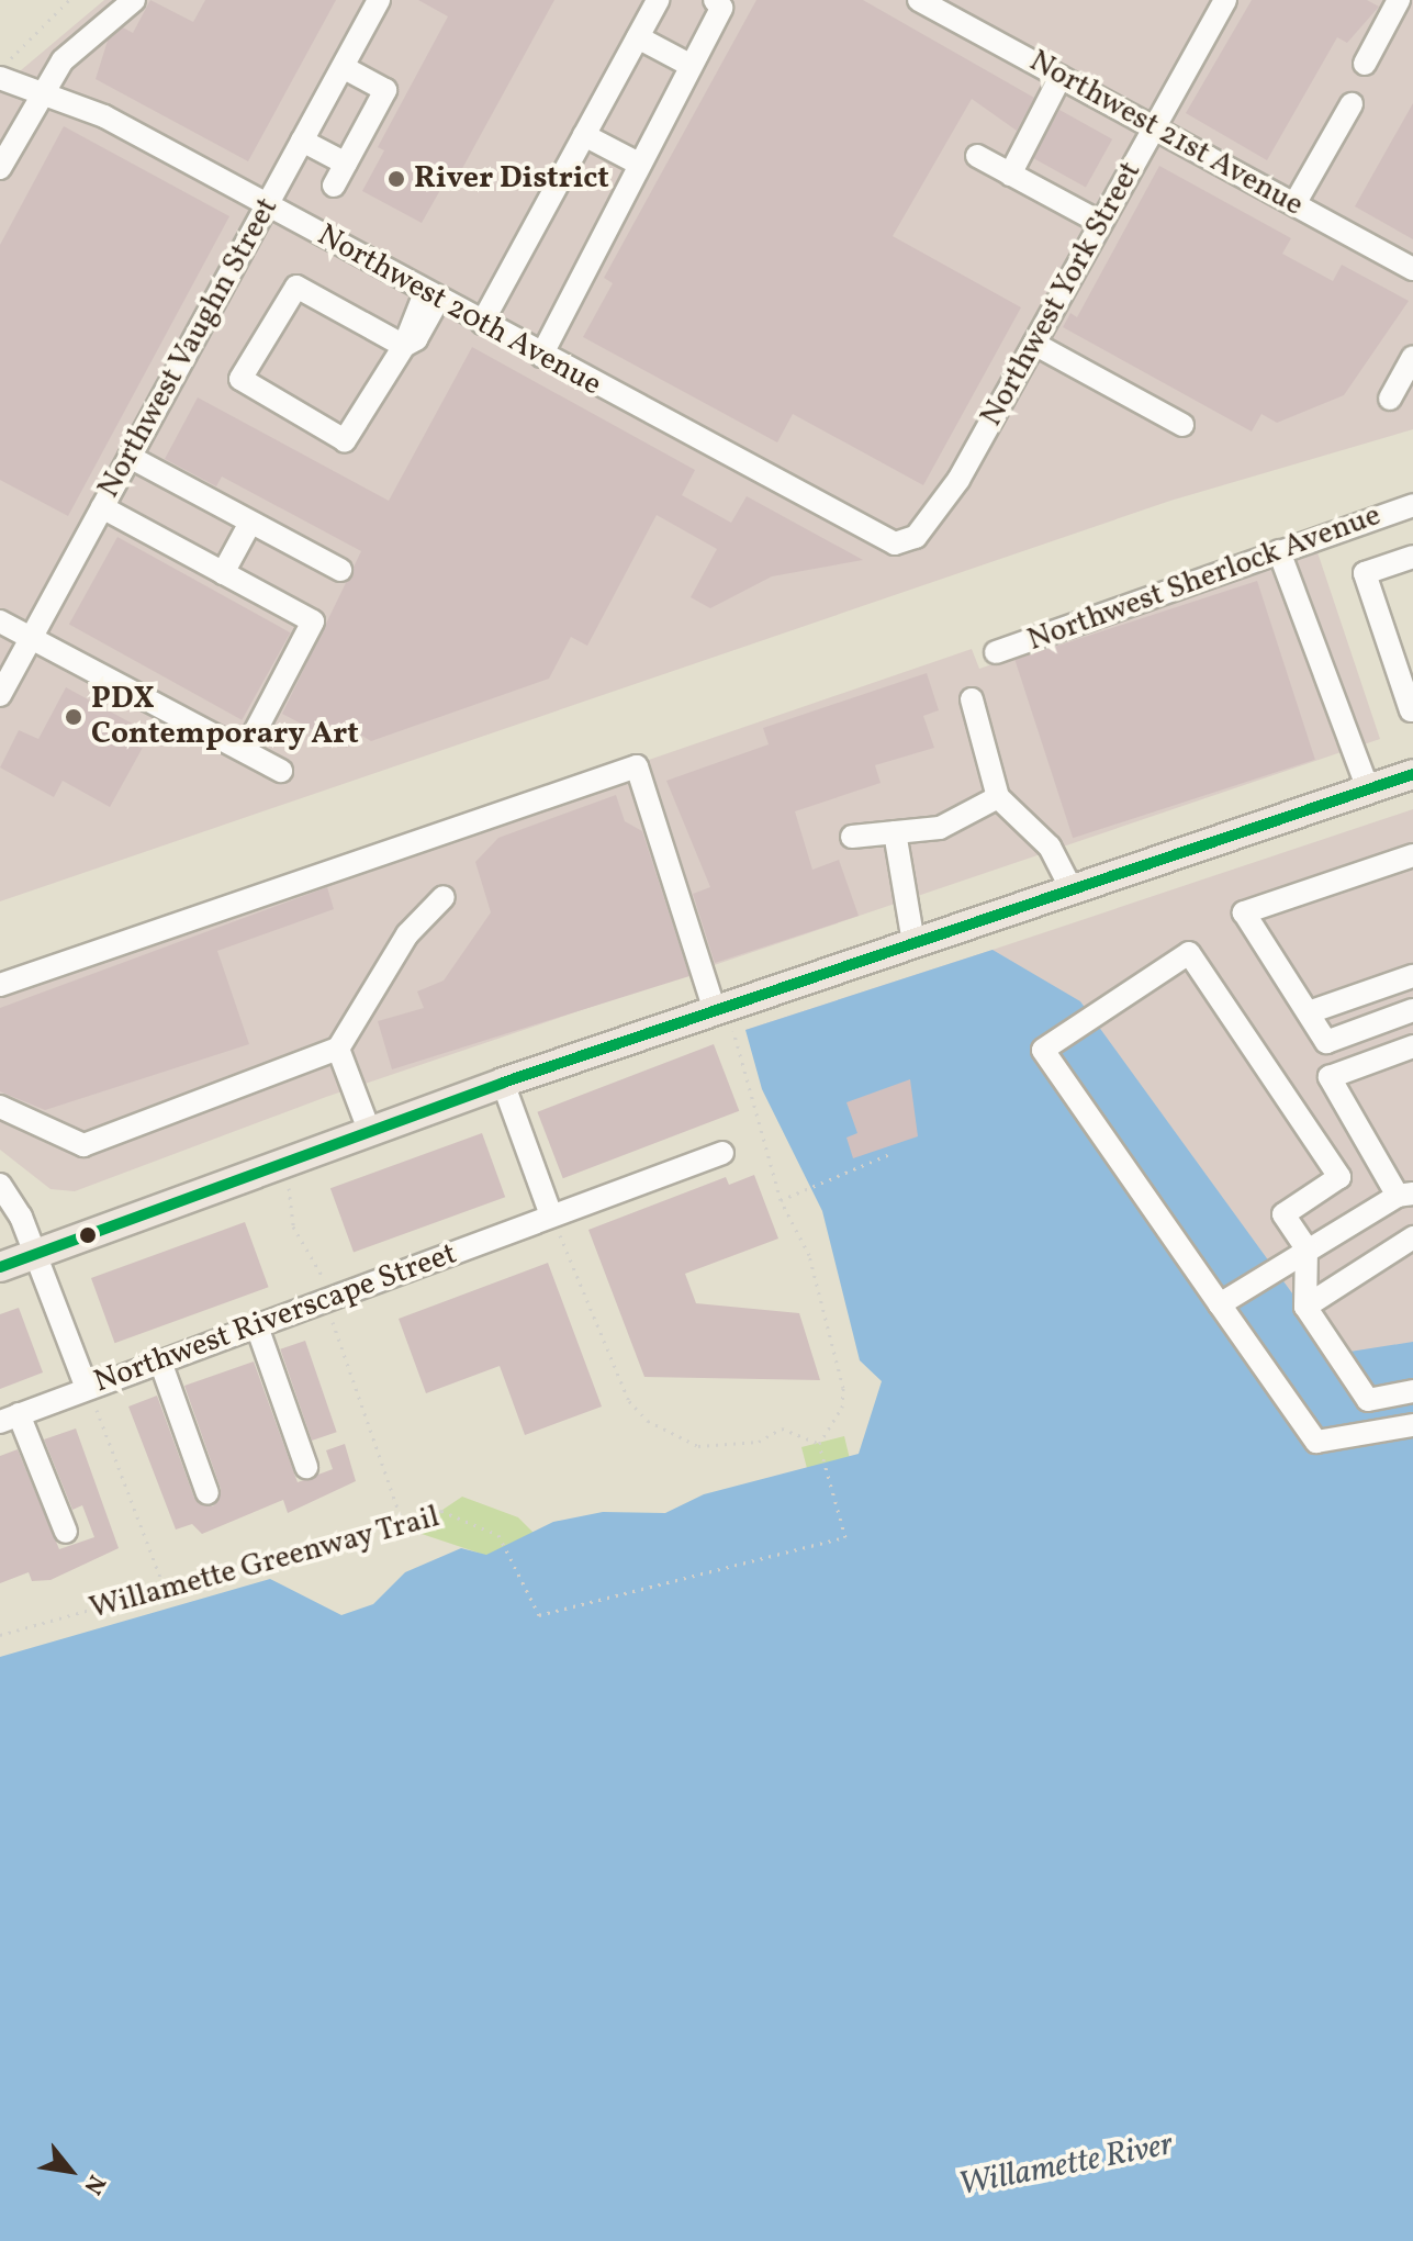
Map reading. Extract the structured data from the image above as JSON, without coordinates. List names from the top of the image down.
{
  "streets": {
    "street": [
      "Northwest 21st Avenue",
      "Northwest York Street",
      "Northwest 20th Avenue",
      "Northwest Vaughn Street",
      "Northwest Sherlock Avenue",
      "Northwest Riverscape Street"
    ],
    "path": ["Willamette Greenway Trail"]
  },
  "crossings": [
    ["Northwest 21st Avenue", "Northwest York Street"],
    ["Northwest York Street", "Northwest 20th Avenue"],
    ["Northwest 20th Avenue", "Northwest Vaughn Street"]
  ],
  "water": ["Willamette River"],
  "places": ["River District", "PDX Contemporary Art"],
  "north": "bottom right"
}
